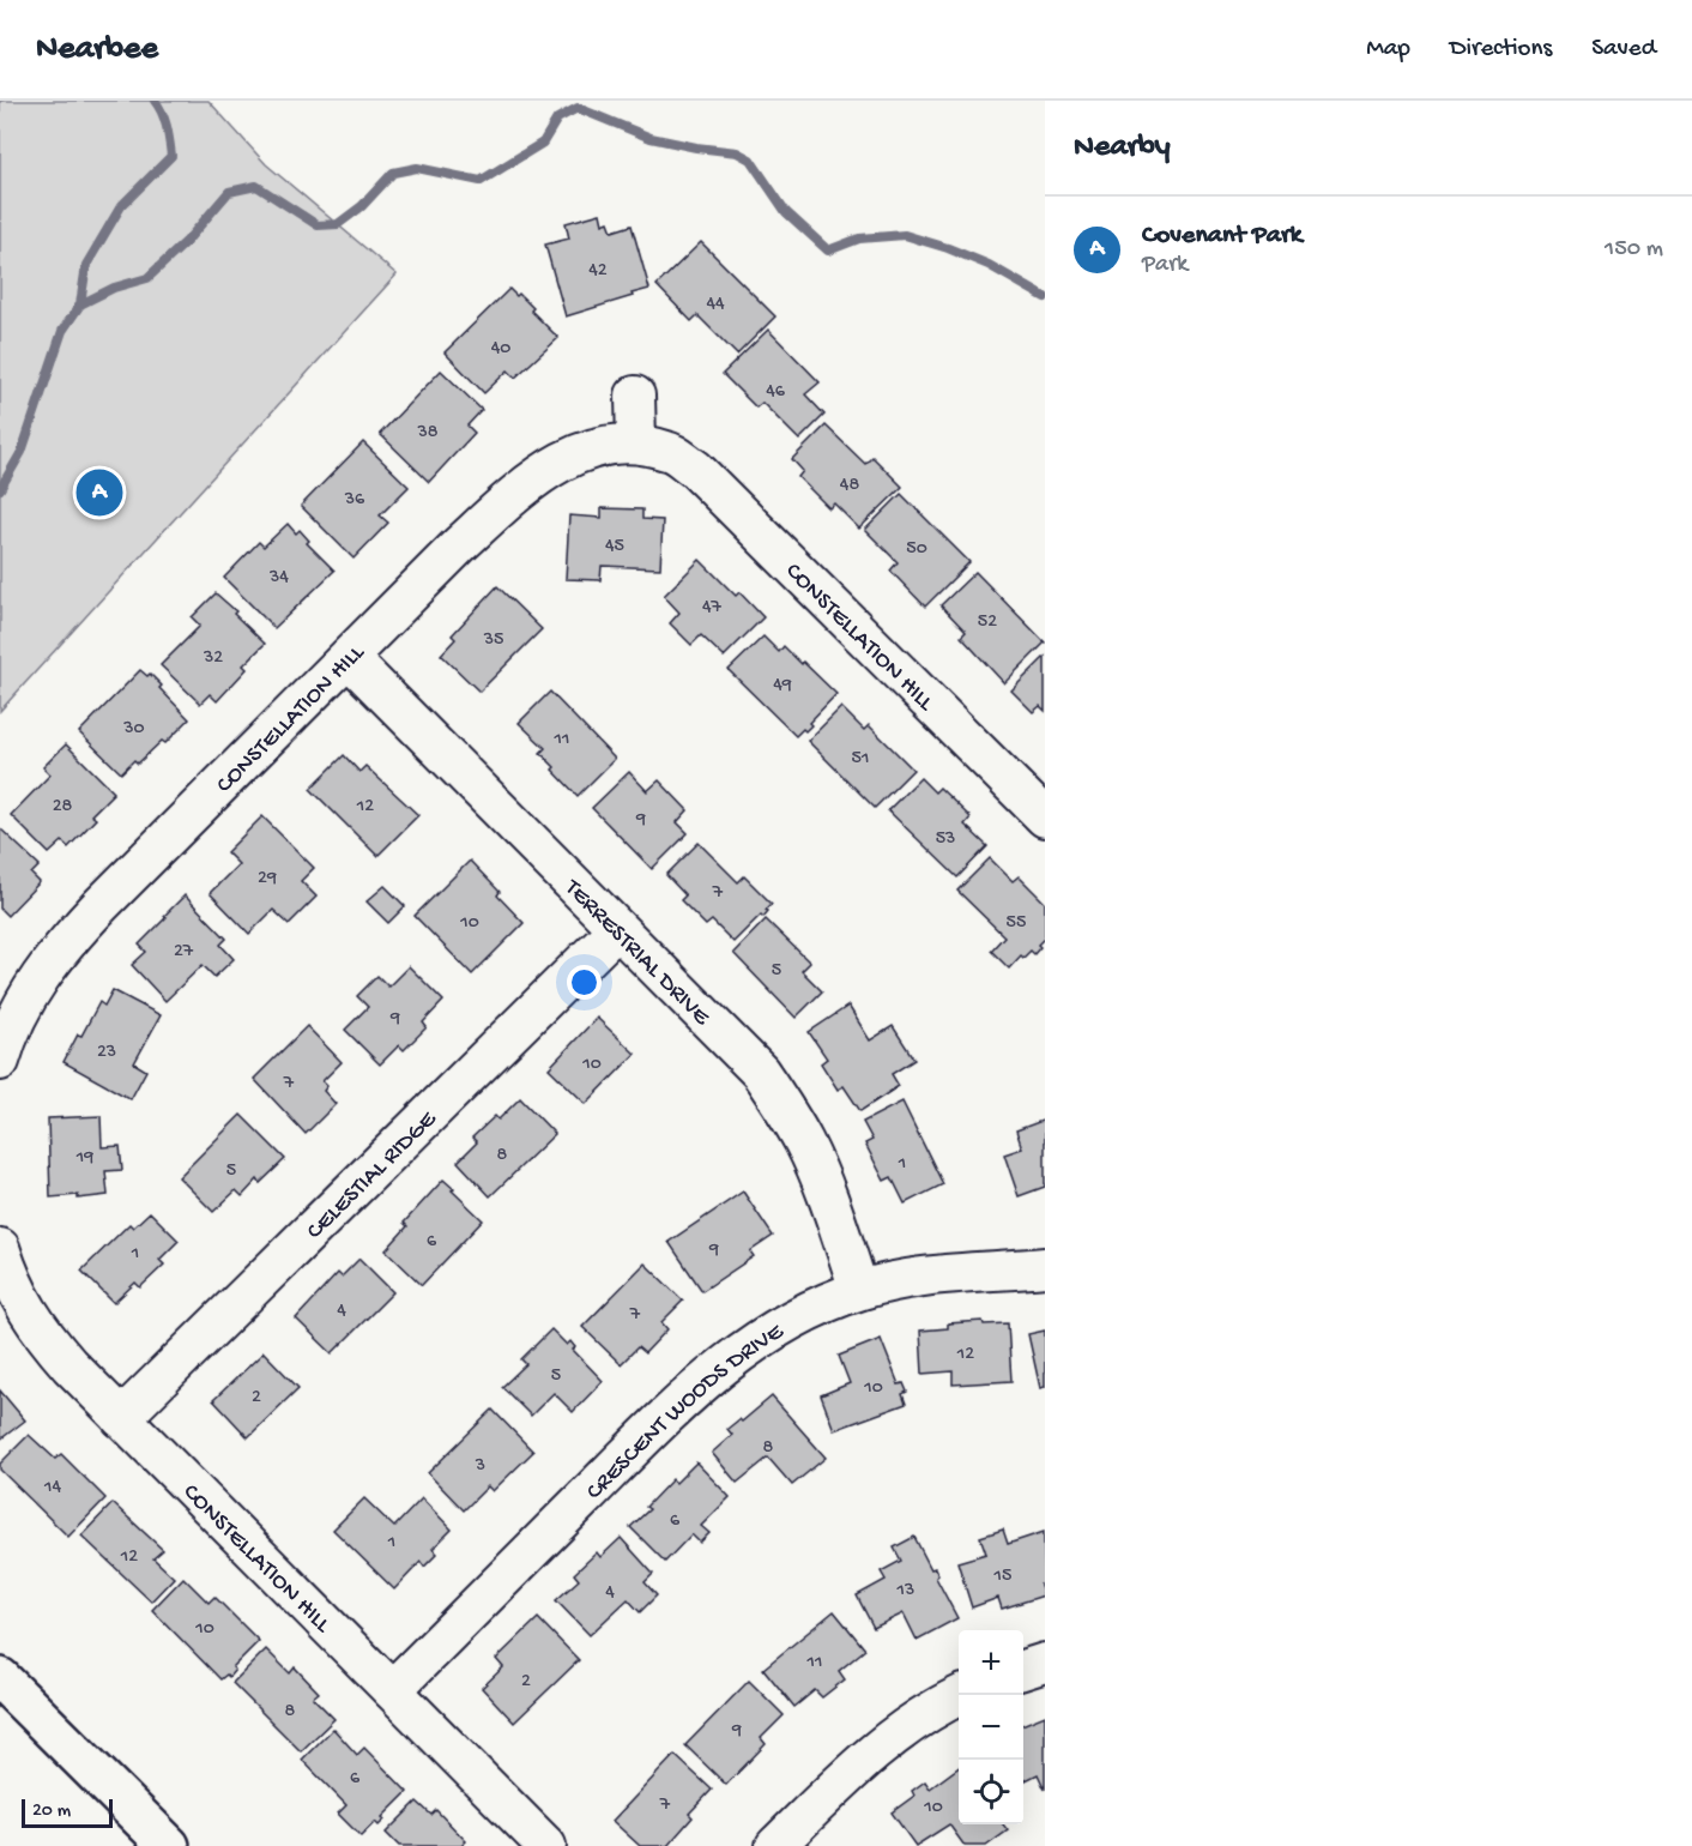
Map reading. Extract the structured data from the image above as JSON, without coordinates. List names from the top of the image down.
{
  "streets": {
    "street": [
      "CONSTELLATION HILL",
      "TERRESTRIAL DRIVE",
      "CELESTIAL RIDGE",
      "CRESCENT WOODS DRIVE"
    ]
  },
  "crossings": [
    ["CONSTELLATION HILL", "TERRESTRIAL DRIVE"],
    ["CONSTELLATION HILL", "CELESTIAL RIDGE"],
    ["CONSTELLATION HILL", "CRESCENT WOODS DRIVE"],
    ["TERRESTRIAL DRIVE", "CELESTIAL RIDGE"],
    ["TERRESTRIAL DRIVE", "CRESCENT WOODS DRIVE"]
  ],
  "house_numbers": [
    "42",
    "44",
    "40",
    "46",
    "38",
    "48",
    "36",
    "45",
    "50",
    "34",
    "47",
    "52",
    "35",
    "32",
    "49",
    "30",
    "11",
    "51",
    "28",
    "12",
    "9",
    "53",
    "29",
    "7",
    "10",
    "55",
    "27",
    "5",
    "9",
    "23",
    "10",
    "7",
    "8",
    "19",
    "1",
    "5",
    "6",
    "9",
    "1",
    "4",
    "7",
    "12",
    "5",
    "10",
    "2",
    "8",
    "3",
    "14",
    "6",
    "1",
    "12",
    "15",
    "13",
    "4",
    "10",
    "11",
    "2",
    "8",
    "9",
    "6",
    "7",
    "10"
  ],
  "scale_bar": "20 m",
  "page": {
    "header": "Nearbee",
    "nav": ["Map", "Directions", "Saved"],
    "heading": "Nearby",
    "list": [
      {
        "mark": "A",
        "name": "Covenant Park",
        "note": "Park",
        "value": "150 m"
      }
    ],
    "pins": "A",
    "map_buttons": ["+", "−"],
    "scale": "20 m"
  }
}
